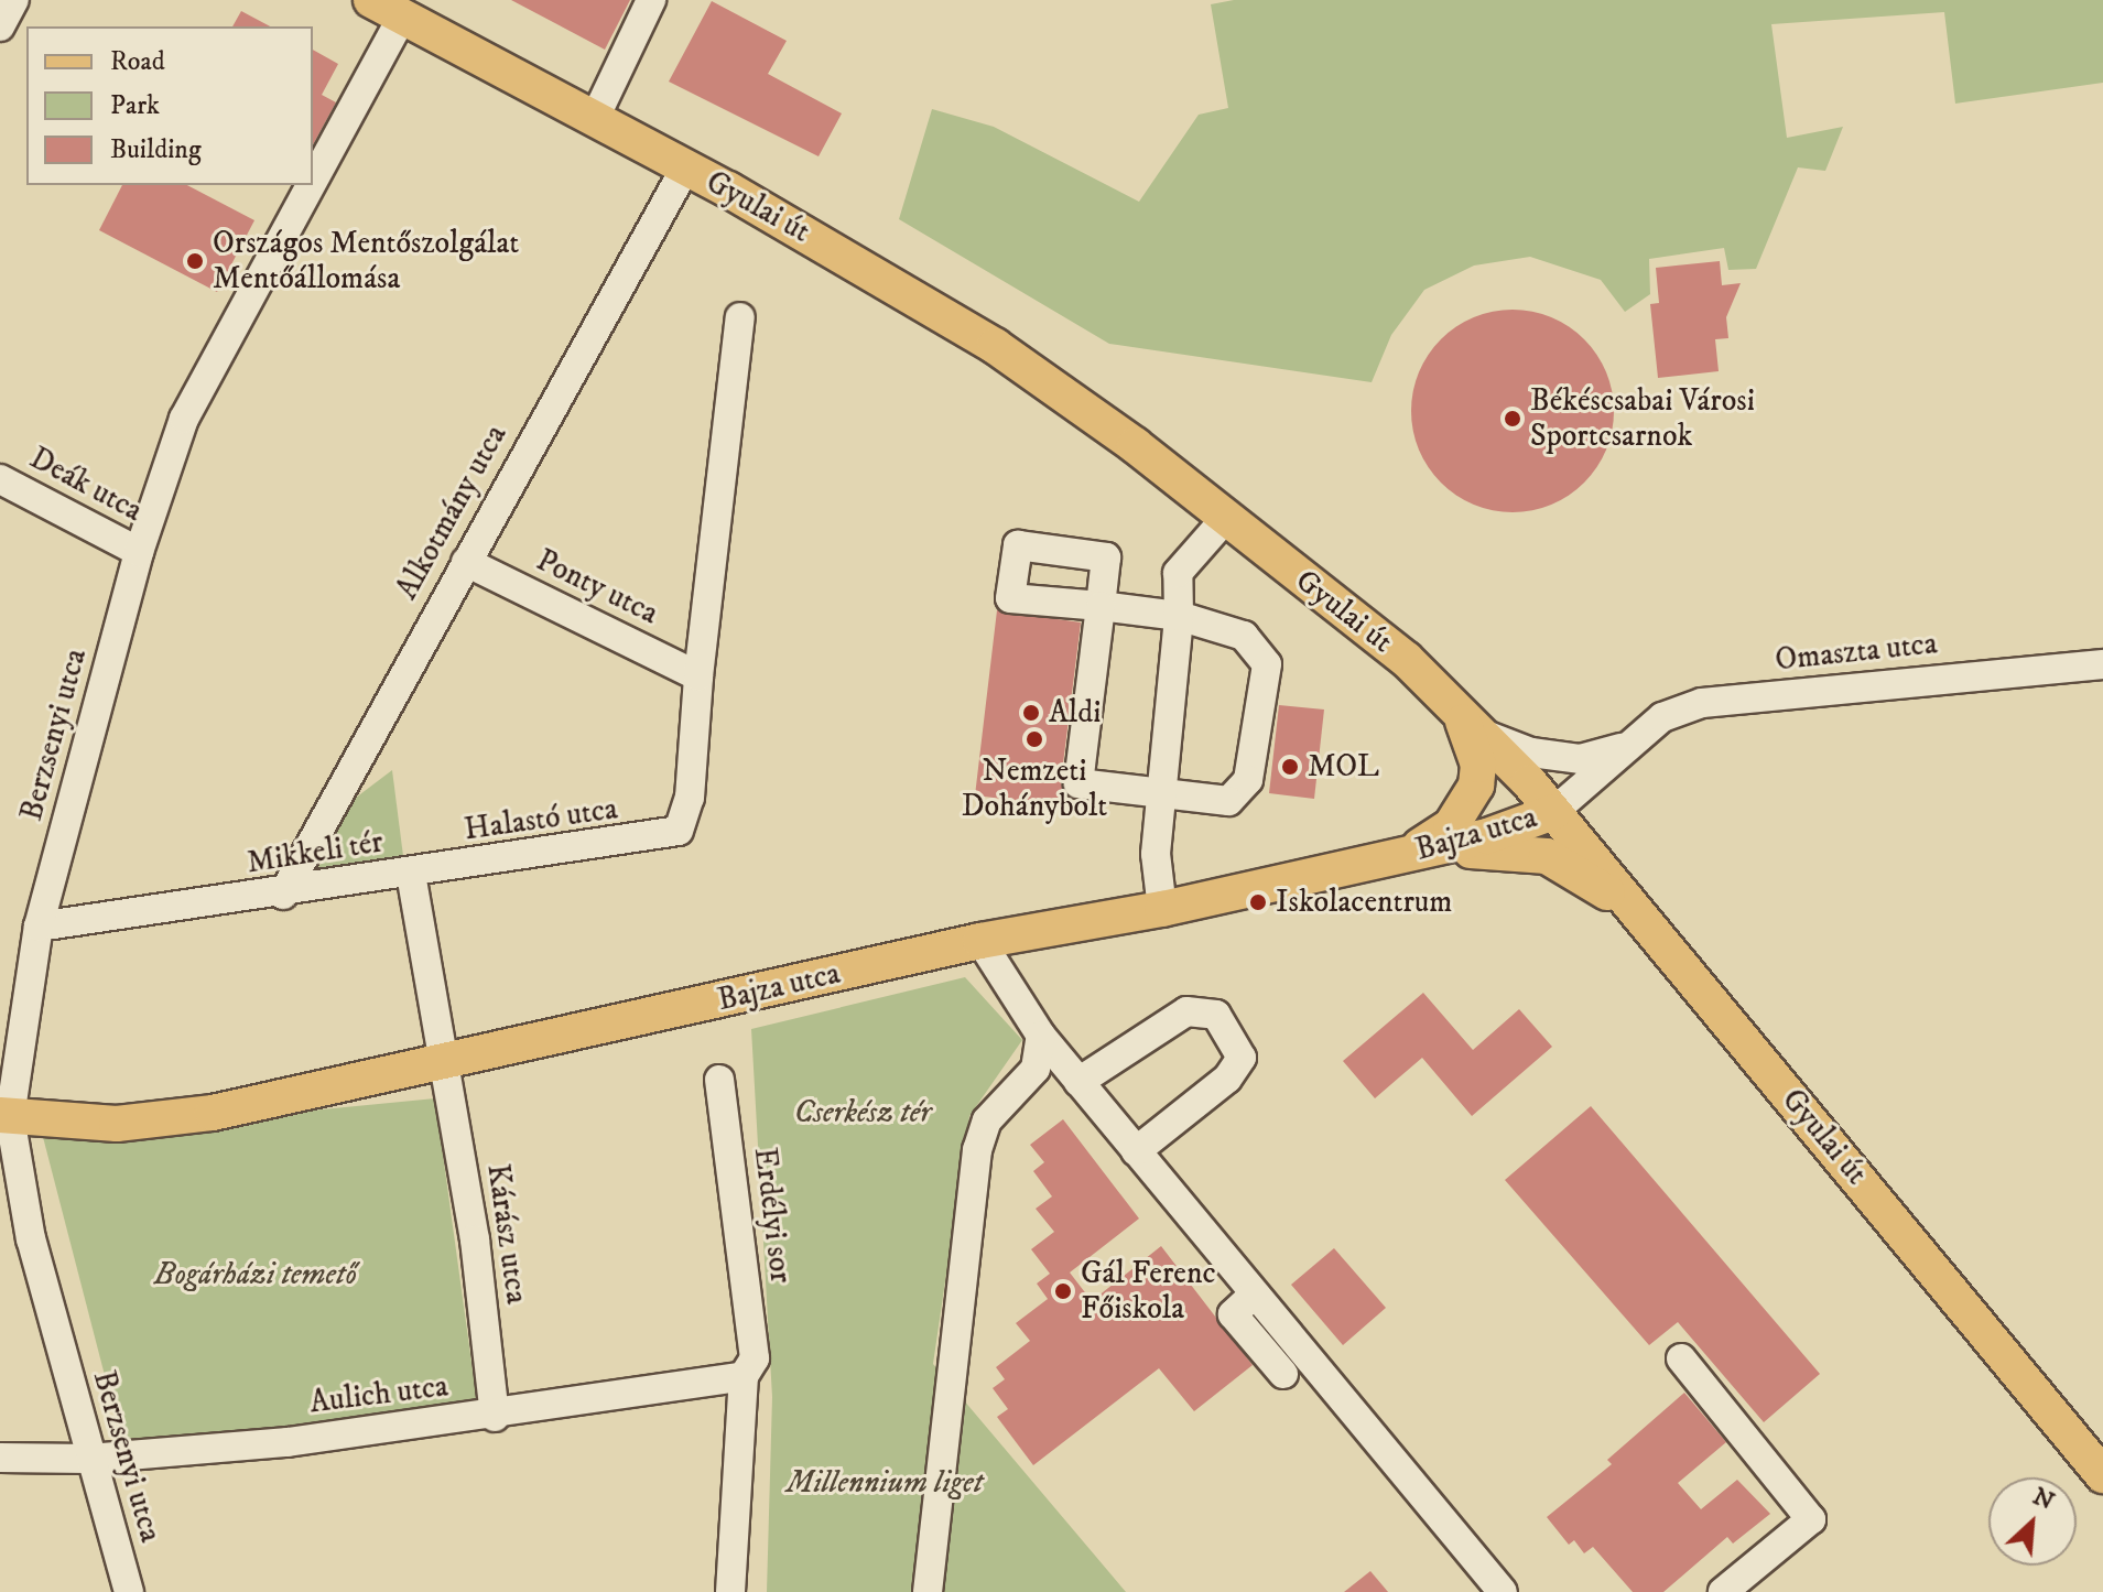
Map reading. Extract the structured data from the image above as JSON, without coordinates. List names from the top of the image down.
{
  "streets": {
    "main road": ["Gyulai út", "Bajza utca"],
    "street": [
      "Deák utca",
      "Alkotmány utca",
      "Ponty utca",
      "Omaszta utca",
      "Berzsenyi utca",
      "Halastó utca",
      "Mikkeli tér",
      "Erdélyi sor",
      "Kárász utca",
      "Aulich utca"
    ]
  },
  "crossings": [
    ["Gyulai út", "Alkotmány utca"],
    ["Gyulai út", "Omaszta utca"],
    ["Gyulai út", "Berzsenyi utca"],
    ["Gyulai út", "Bajza utca"],
    ["Deák utca", "Berzsenyi utca"],
    ["Alkotmány utca", "Ponty utca"],
    ["Alkotmány utca", "Mikkeli tér"],
    ["Ponty utca", "Halastó utca"],
    ["Omaszta utca", "Bajza utca"],
    ["Berzsenyi utca", "Bajza utca"],
    ["Berzsenyi utca", "Mikkeli tér"],
    ["Berzsenyi utca", "Aulich utca"],
    ["Halastó utca", "Mikkeli tér"],
    ["Bajza utca", "Mikkeli tér"],
    ["Bajza utca", "Kárász utca"],
    ["Mikkeli tér", "Kárász utca"],
    ["Erdélyi sor", "Aulich utca"],
    ["Kárász utca", "Aulich utca"]
  ],
  "parks": ["Cserkész tér", "Bogárházi temető", "Millennium liget"],
  "places": [
    "Országos Mentőszolgálat Mentőállomása",
    "Békéscsabai Városi Sportcsarnok",
    "Aldi",
    "Nemzeti Dohánybolt",
    "MOL",
    "Iskolacentrum",
    "Gál Ferenc Főiskola"
  ],
  "legend": ["Road", "Park", "Building"],
  "north": "top right"
}
